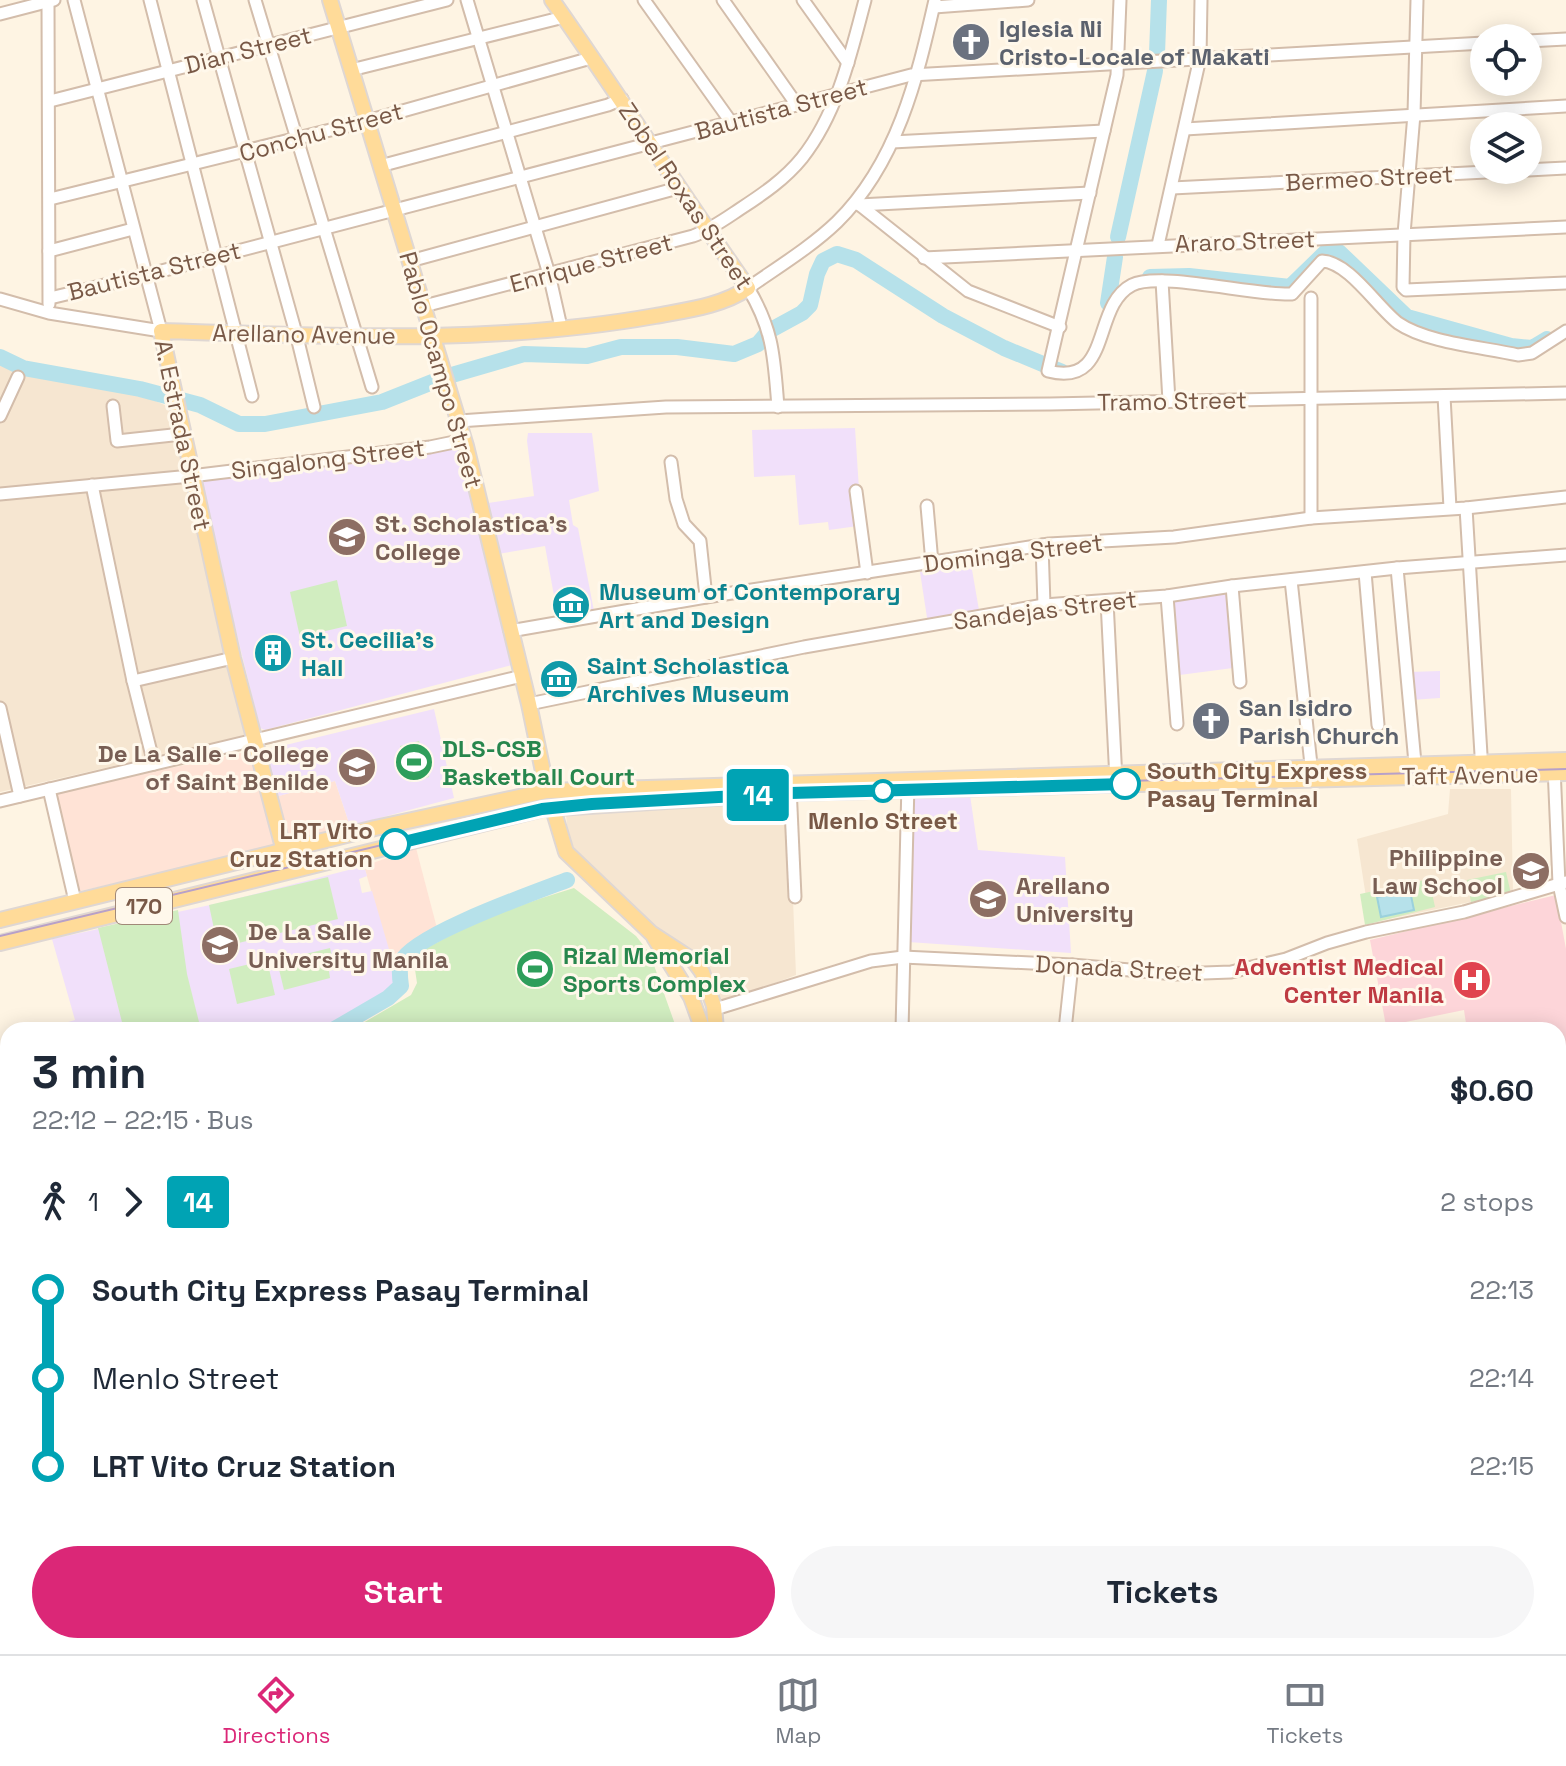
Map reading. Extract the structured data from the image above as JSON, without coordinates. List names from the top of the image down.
{
  "streets": {
    "main road": [
      "Zobel Roxas Street",
      "Arellano Avenue",
      "Pablo Ocampo Street",
      "A. Estrada Street",
      "Taft Avenue",
      "170"
    ],
    "street": [
      "Dian Street",
      "Bautista Street",
      "Conchu Street",
      "Bermeo Street",
      "Araro Street",
      "Enrique Street",
      "Tramo Street",
      "Singalong Street",
      "Dominga Street",
      "Sandejas Street",
      "Donada Street"
    ]
  },
  "crossings": [
    ["Dian Street", "Pablo Ocampo Street"],
    ["Dian Street", "A. Estrada Street"],
    ["Bautista Street", "Zobel Roxas Street"],
    ["Bautista Street", "Enrique Street"],
    ["Bautista Street", "Pablo Ocampo Street"],
    ["Bautista Street", "A. Estrada Street"],
    ["Conchu Street", "Zobel Roxas Street"],
    ["Conchu Street", "Pablo Ocampo Street"],
    ["Conchu Street", "A. Estrada Street"],
    ["Zobel Roxas Street", "Enrique Street"],
    ["Zobel Roxas Street", "Arellano Avenue"],
    ["Zobel Roxas Street", "Tramo Street"],
    ["Enrique Street", "Pablo Ocampo Street"],
    ["Arellano Avenue", "Pablo Ocampo Street"],
    ["Arellano Avenue", "A. Estrada Street"],
    ["Pablo Ocampo Street", "Tramo Street"],
    ["Pablo Ocampo Street", "Singalong Street"],
    ["Pablo Ocampo Street", "Dominga Street"],
    ["Pablo Ocampo Street", "Sandejas Street"],
    ["Pablo Ocampo Street", "Taft Avenue"],
    ["A. Estrada Street", "Singalong Street"],
    ["A. Estrada Street", "Taft Avenue"]
  ],
  "places": {
    "church": ["Iglesia Ni Cristo-Locale of Makati", "San Isidro Parish Church"],
    "school or university": [
      "St. Scholastica's College",
      "De La Salle - College of Saint Benilde",
      "Philippine Law School",
      "Arellano University",
      "De La Salle University Manila"
    ],
    "museum": ["Museum of Contemporary Art and Design", "Saint Scholastica Archives Museum"],
    "building": ["St. Cecilia's Hall"],
    "sports": ["DLS-CSB Basketball Court", "Rizal Memorial Sports Complex"],
    "other": ["South City Express Pasay Terminal", "Menlo Street", "LRT Vito Cruz Station"],
    "hospital": ["Adventist Medical Center Manila"]
  },
  "lines": ["bus line 14"],
  "page": {
    "on_map": "14",
    "heading": ["3 min", "22:12 – 22:15 · Bus", "$0.60"],
    "legs": ["1", "14", "2 stops"],
    "list": [
      {
        "name": "South City Express Pasay Terminal",
        "value": "22:13"
      },
      {
        "name": "Menlo Street",
        "value": "22:14"
      },
      {
        "name": "LRT Vito Cruz Station",
        "value": "22:15"
      }
    ],
    "buttons": ["Start", "Tickets"],
    "tabs": ["Directions", "Map", "Tickets"]
  }
}
